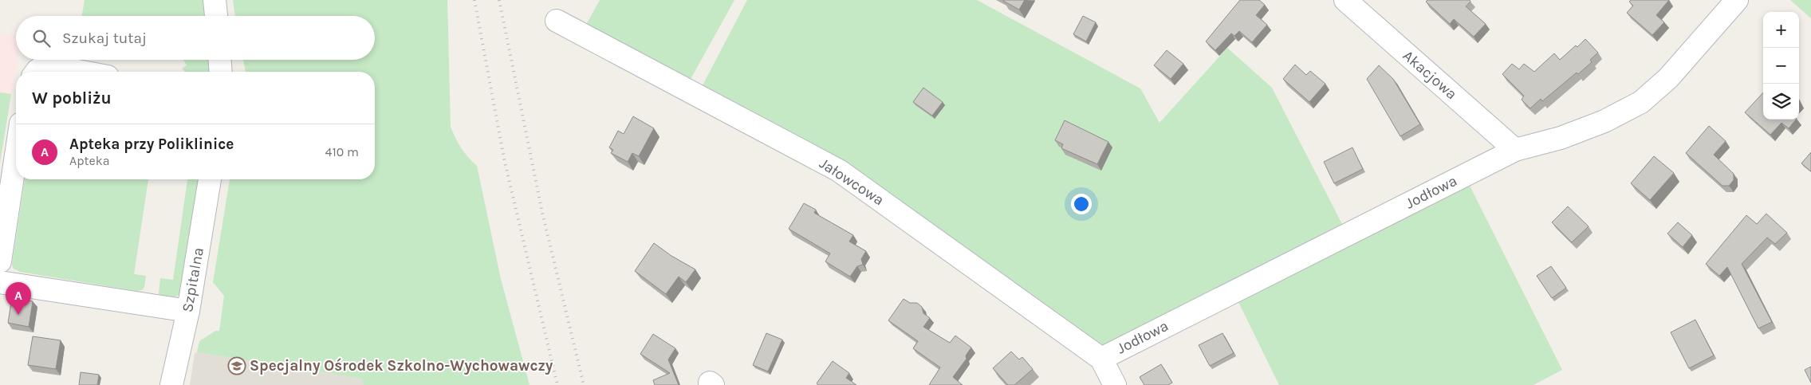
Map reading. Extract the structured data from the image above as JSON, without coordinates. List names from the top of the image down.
{
  "streets": {
    "street": [
      "Akacjowa",
      "Jałowcowa",
      "Jodłowa",
      "Szpitalna"
    ]
  },
  "crossings": [
    ["Akacjowa", "Jodłowa"],
    ["Jałowcowa", "Jodłowa"]
  ],
  "places": {
    "school or university": ["Specjalny Ośrodek Szkolno-Wychowawczy"]
  },
  "page": {
    "map_buttons": ["+", "−"],
    "search": "Szukaj tutaj",
    "heading": "W pobliżu",
    "list": [
      {
        "mark": "A",
        "name": "Apteka przy Poliklinice",
        "note": "Apteka",
        "value": "410 m"
      }
    ],
    "pins": "A"
  }
}
